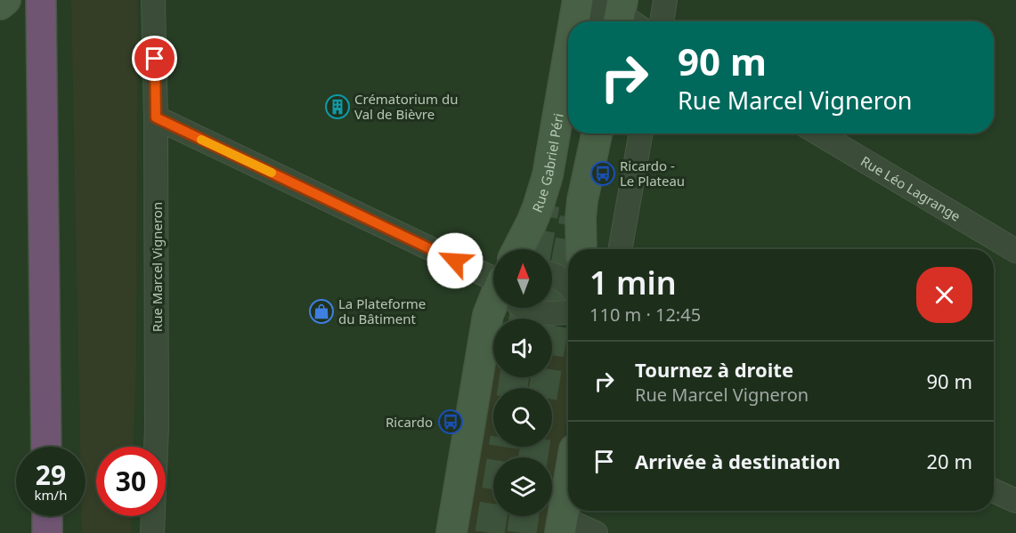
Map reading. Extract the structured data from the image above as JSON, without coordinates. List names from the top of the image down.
{
  "streets": {
    "main road": ["Rue Gabriel Péri"],
    "street": ["Rue Léo Lagrange", "Rue Marcel Vigneron"]
  },
  "places": {
    "building": ["Crématorium du Val de Bièvre"],
    "bus stop": ["Ricardo - Le Plateau", "Ricardo"],
    "shop": ["La Plateforme du Bâtiment"]
  },
  "north": "top",
  "page": {
    "turn": ["90 m", "Rue Marcel Vigneron"],
    "heading": ["1 min", "110 m · 12:45"],
    "list": [
      {
        "name": "Tournez à droite",
        "note": "Rue Marcel Vigneron",
        "value": "90 m"
      },
      {
        "name": "Arrivée à destination",
        "value": "20 m"
      }
    ],
    "speed": "29 km/h",
    "limit": "30"
  }
}
